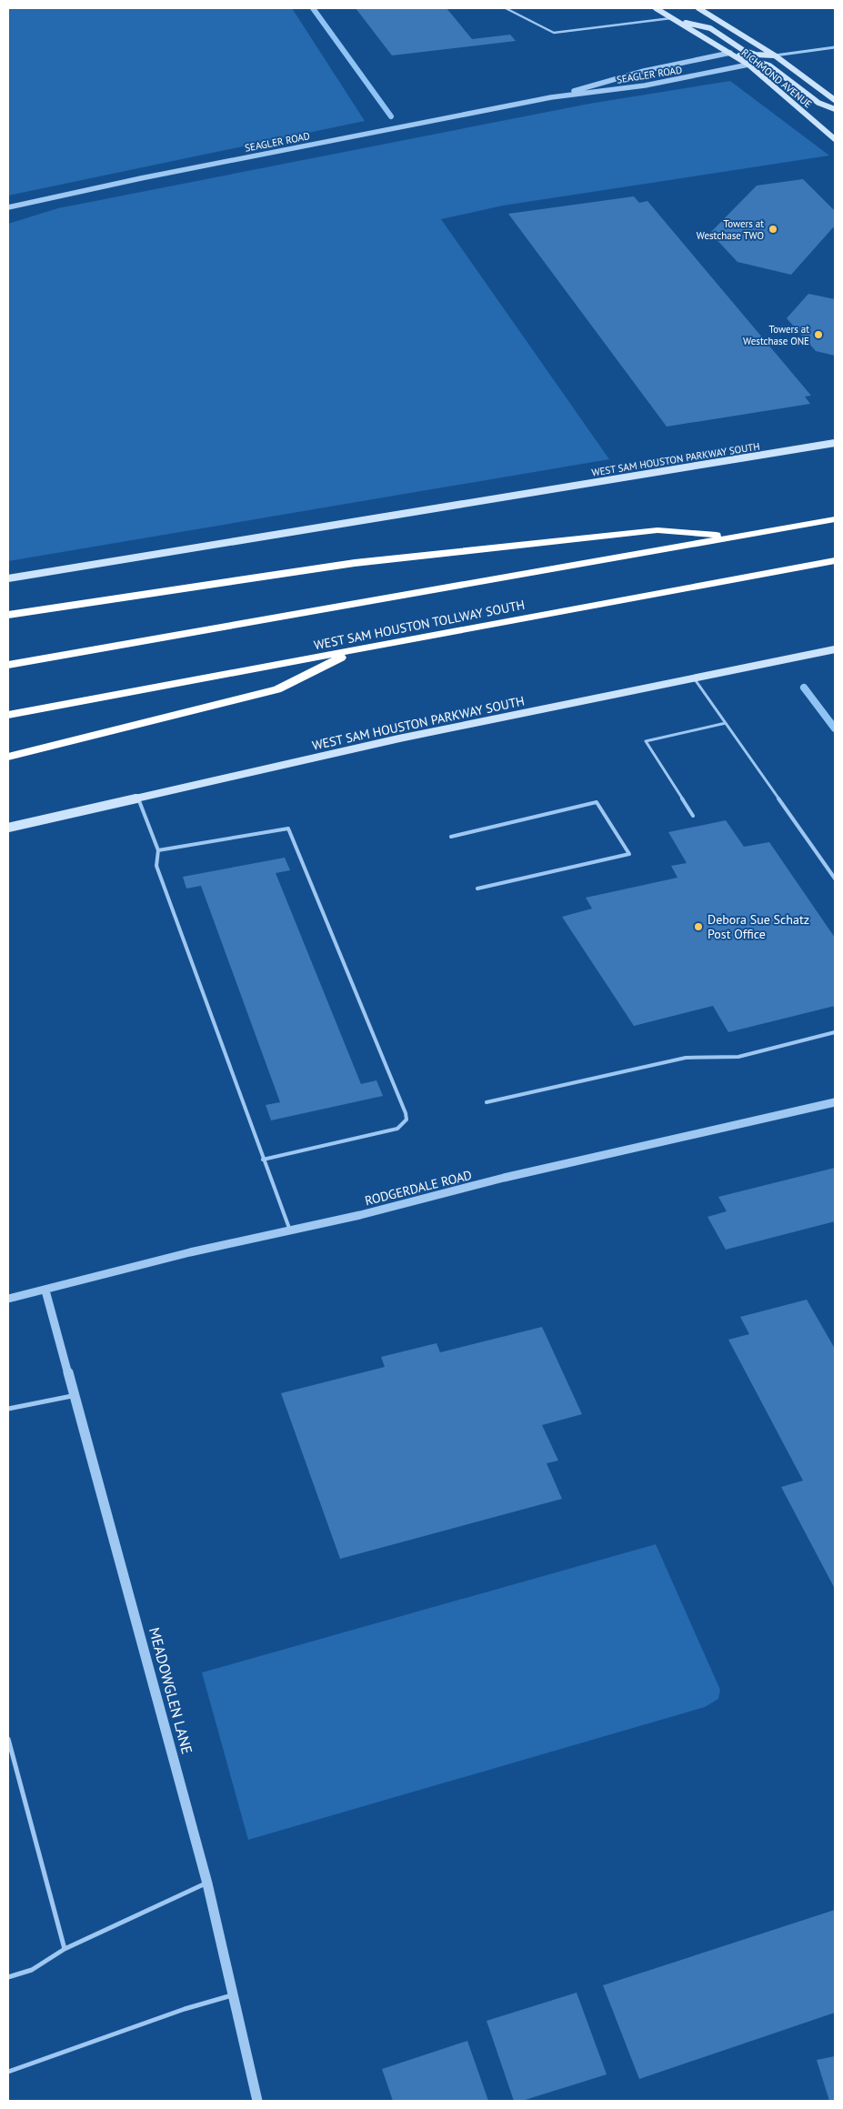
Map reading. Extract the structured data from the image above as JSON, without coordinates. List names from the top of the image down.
{
  "streets": {
    "highway": ["WEST SAM HOUSTON TOLLWAY SOUTH"],
    "main road": ["RICHMOND AVENUE", "WEST SAM HOUSTON PARKWAY SOUTH"],
    "street": ["SEAGLER ROAD", "RODGERDALE ROAD", "MEADOWGLEN LANE"]
  },
  "crossings": [
    ["SEAGLER ROAD", "RICHMOND AVENUE"],
    ["RODGERDALE ROAD", "MEADOWGLEN LANE"]
  ],
  "places": ["Towers at Westchase TWO", "Towers at Westchase ONE", "Debora Sue Schatz Post Office"]
}
